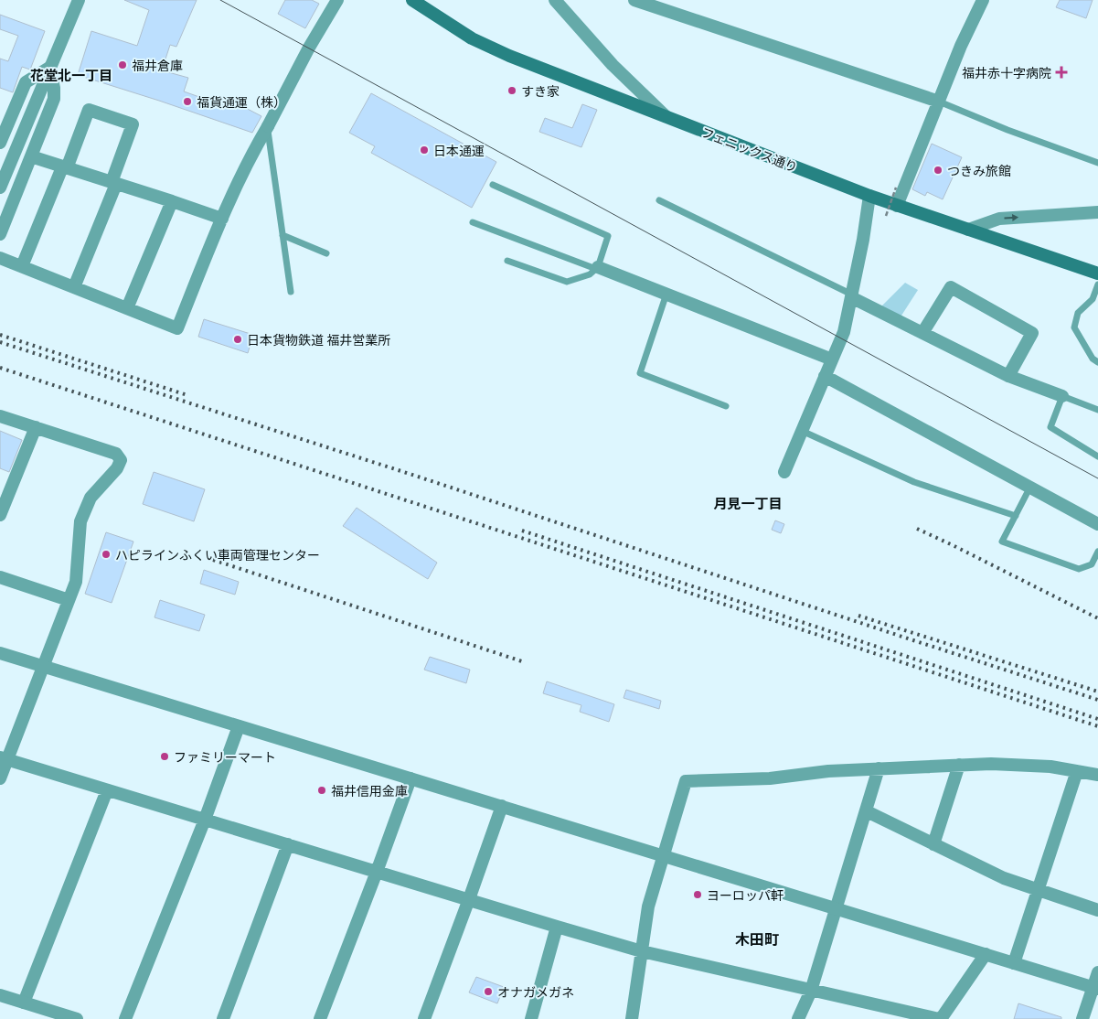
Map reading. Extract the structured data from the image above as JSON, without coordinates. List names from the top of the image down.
{
  "streets": {
    "main road": ["フェニックス通り"]
  },
  "districts": ["花堂北一丁目", "月見一丁目", "木田町"],
  "places": {
    "other": [
      "福井倉庫",
      "すき家",
      "福貨通運（株）",
      "日本通運",
      "つきみ旅館",
      "日本貨物鉄道 福井営業所",
      "ハピラインふくい車両管理センター",
      "ファミリーマート",
      "福井信用金庫",
      "ヨーロッパ軒",
      "オナガメガネ"
    ],
    "health": ["福井赤十字病院"]
  }
}
